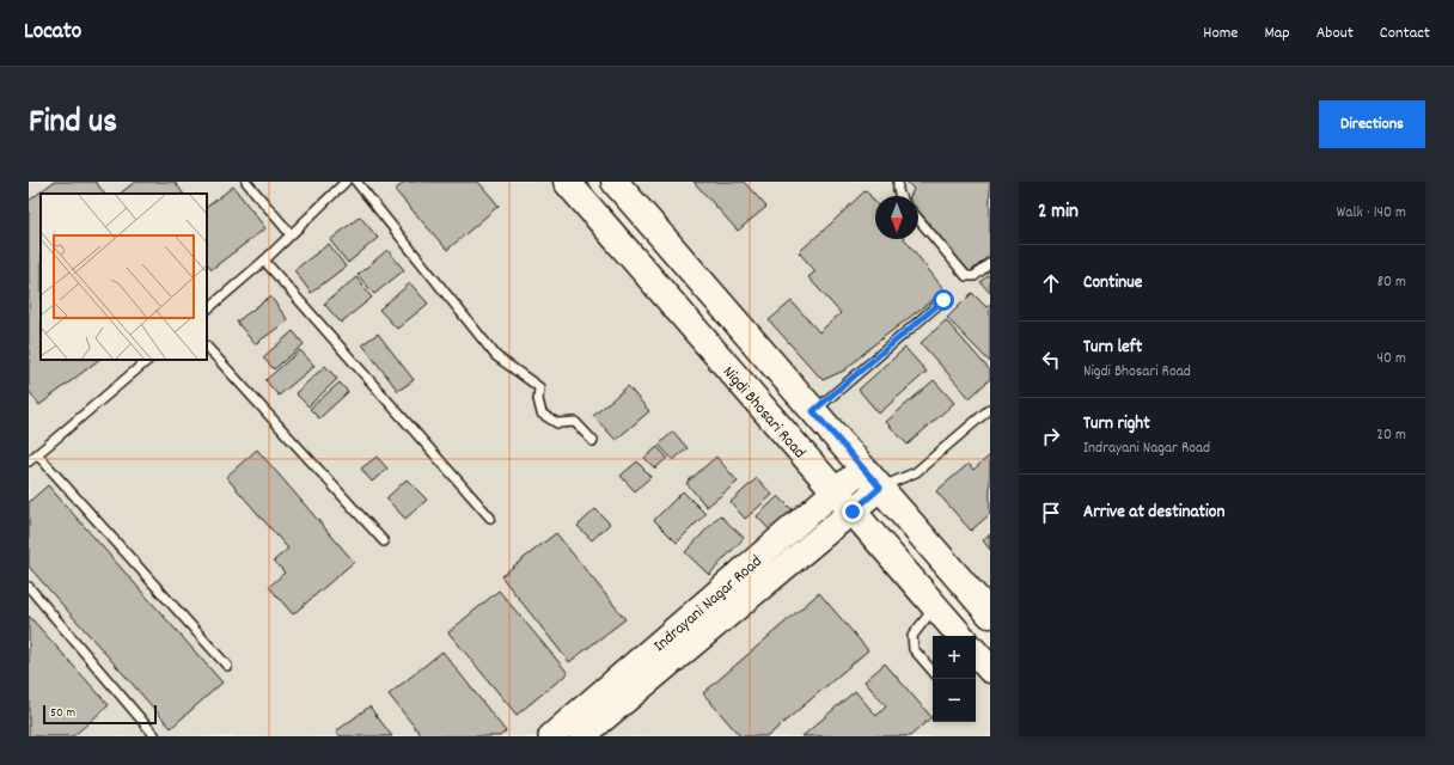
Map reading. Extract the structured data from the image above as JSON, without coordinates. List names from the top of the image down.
{
  "streets": {
    "main road": ["Nigdi Bhosari Road", "Indrayani Nagar Road"]
  },
  "crossings": [
    ["Nigdi Bhosari Road", "Indrayani Nagar Road"]
  ],
  "scale_bar": "50 m",
  "north": "bottom",
  "page": {
    "header": "Locato",
    "nav": [
      "Home",
      "Map",
      "About",
      "Contact"
    ],
    "title": "Find us",
    "buttons": "Directions",
    "heading": ["2 min", "Walk · 140 m"],
    "list": [
      ["Continue", "80 m"],
      ["Turn left", "Nigdi Bhosari Road", "40 m"],
      ["Turn right", "Indrayani Nagar Road", "20 m"],
      "Arrive at destination"
    ],
    "map_buttons": ["+", "−"],
    "scale": "50 m"
  }
}
